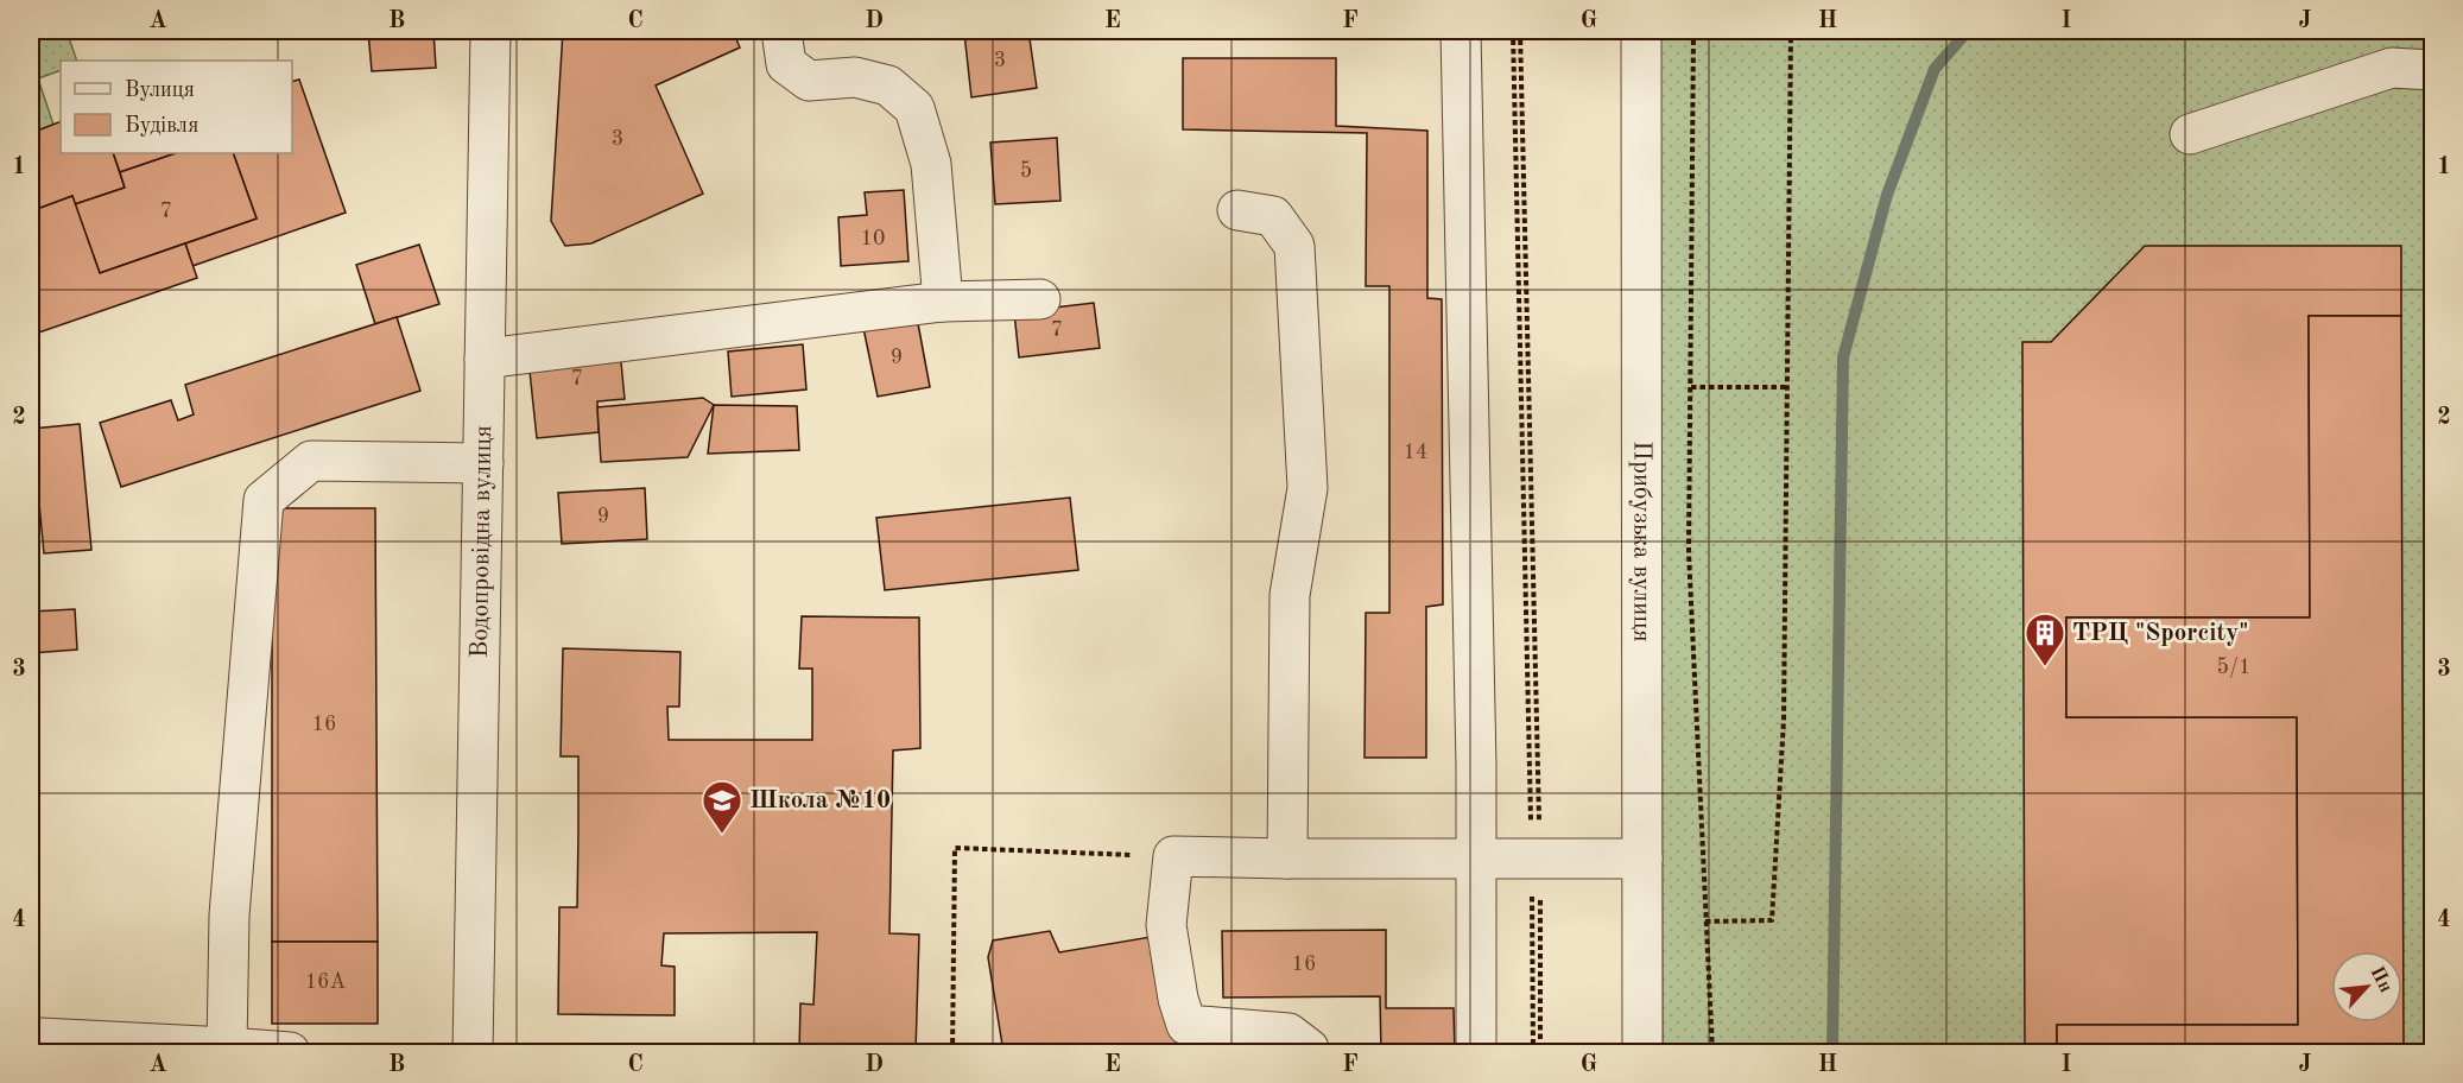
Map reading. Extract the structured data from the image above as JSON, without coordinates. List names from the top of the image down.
{
  "streets": {
    "street": ["Водопровідна вулиця", "Прибузька вулиця"]
  },
  "places": {
    "building": ["ТРЦ \"Sporcity\""],
    "school or university": ["Школа №10"]
  },
  "house_numbers": [
    "3",
    "3",
    "5",
    "7",
    "10",
    "7",
    "9",
    "7",
    "14",
    "9",
    "5/1",
    "16",
    "16",
    "16А"
  ],
  "legend": ["Вулиця", "Будівля"],
  "north": "top right",
  "grid": {
    "columns": [
      "A",
      "B",
      "C",
      "D",
      "E",
      "F",
      "G",
      "H",
      "I",
      "J"
    ],
    "rows": [
      "1",
      "2",
      "3",
      "4"
    ]
  }
}
